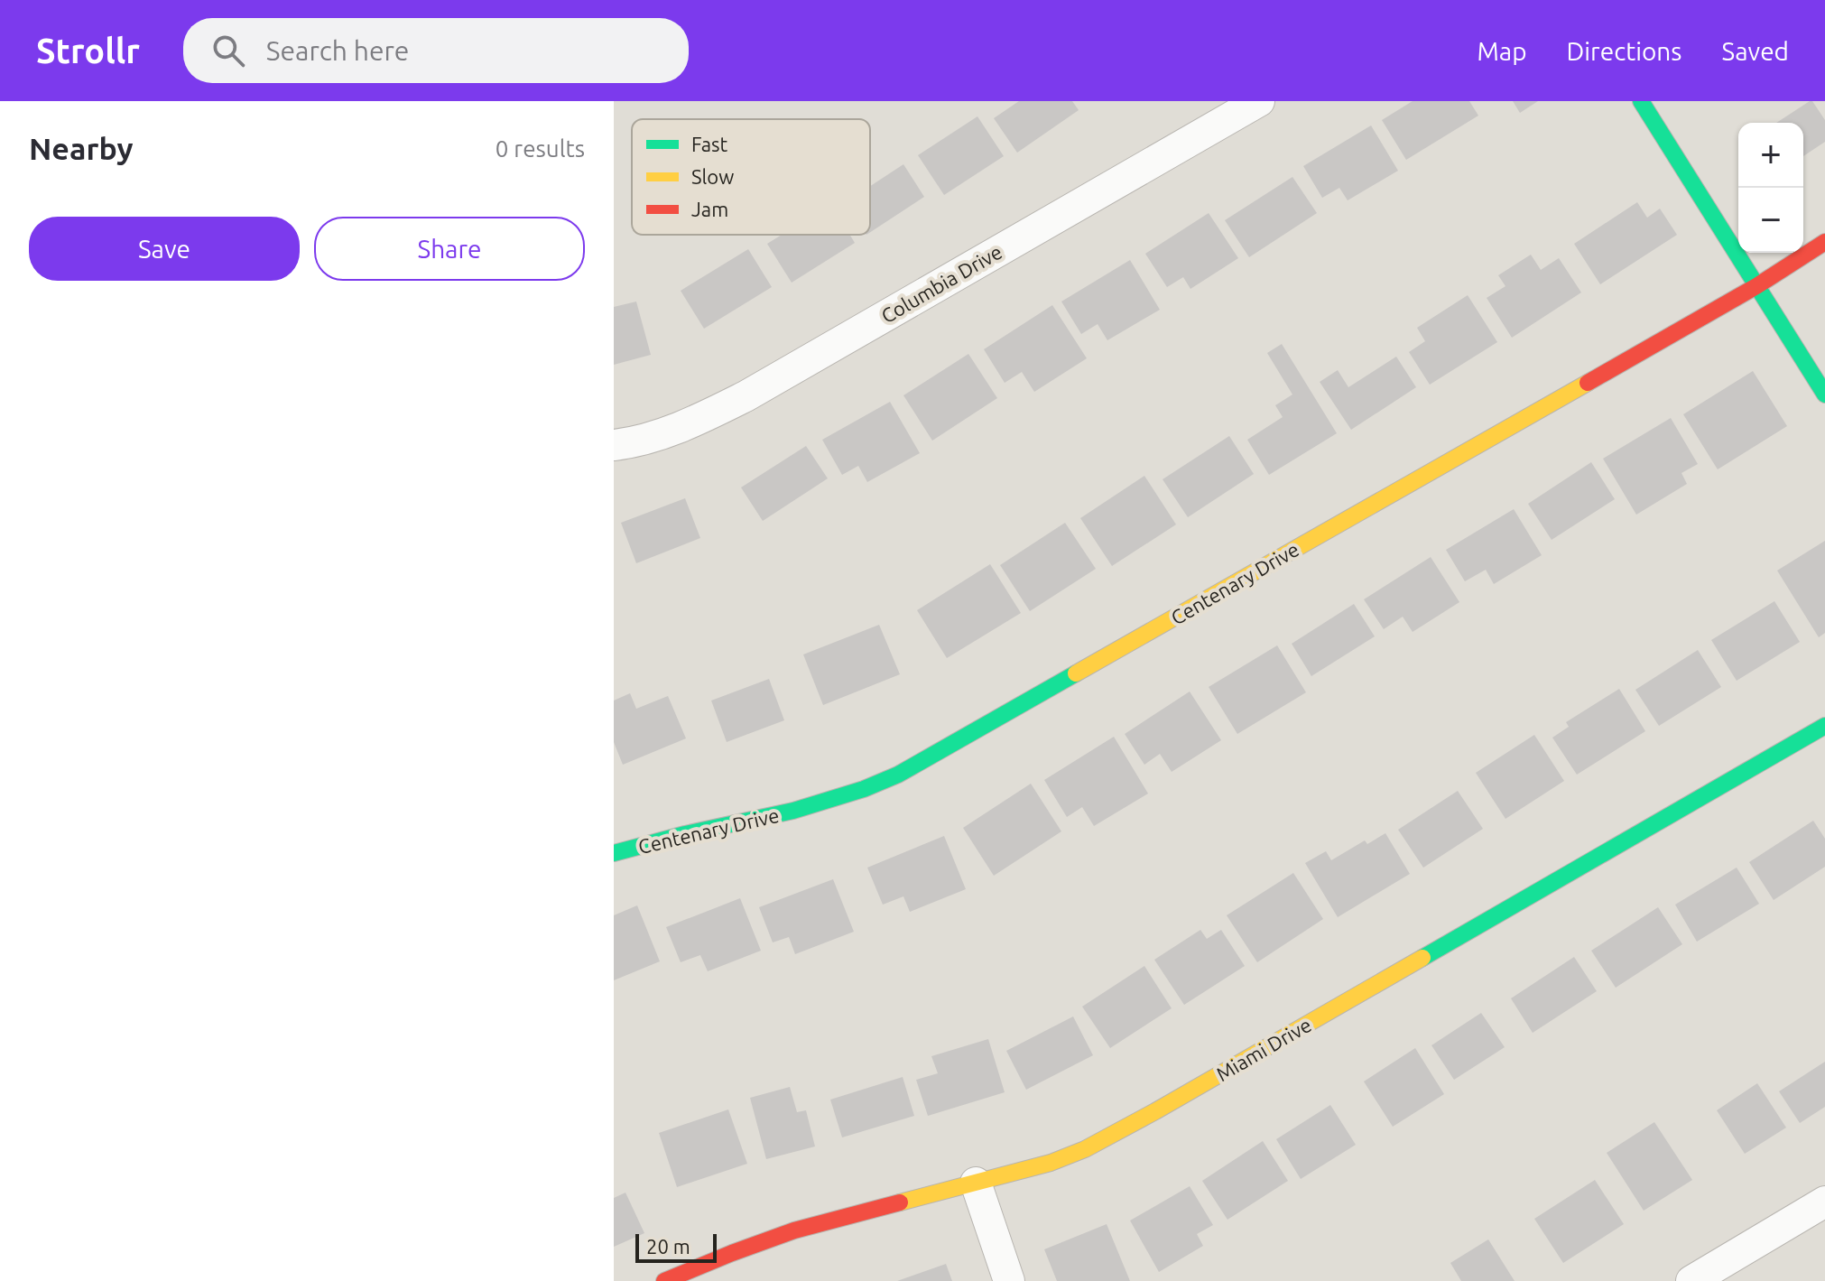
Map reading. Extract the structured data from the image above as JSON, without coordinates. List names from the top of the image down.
{
  "streets": {
    "street": ["Columbia Drive", "Centenary Drive", "Miami Drive"]
  },
  "legend": ["Fast", "Slow", "Jam"],
  "scale_bar": "20 m",
  "page": {
    "header": "Strollr",
    "search": "Search here",
    "nav": ["Map", "Directions", "Saved"],
    "heading": ["Nearby", "0 results"],
    "map_buttons": ["+", "−"],
    "buttons": ["Save", "Share"],
    "scale": "20 m"
  }
}
